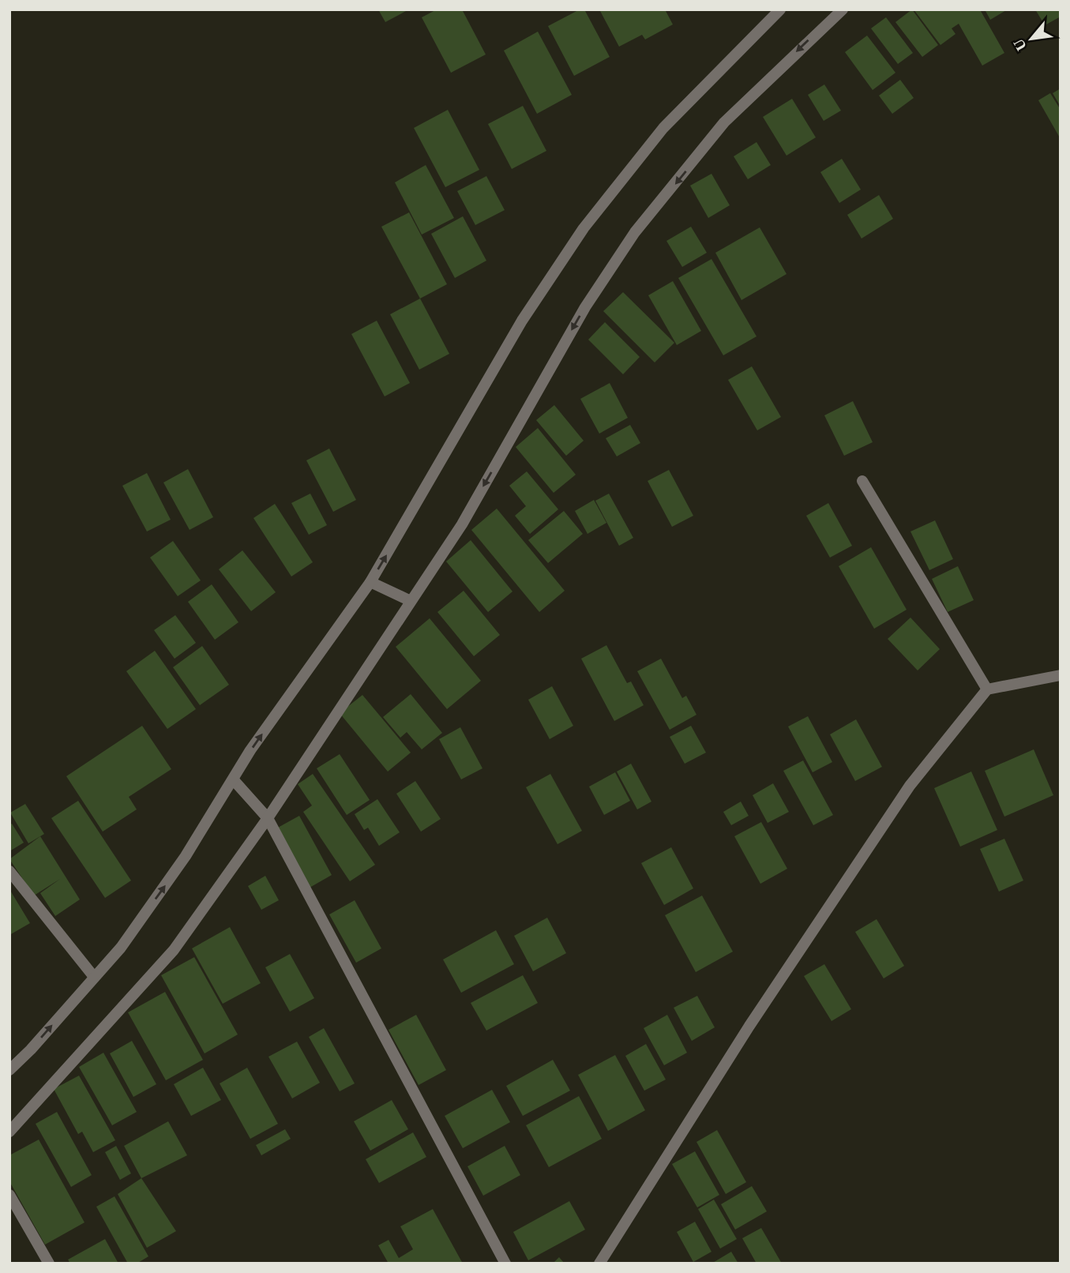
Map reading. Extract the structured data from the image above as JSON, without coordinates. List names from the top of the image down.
{
  "north": "bottom left"
}
